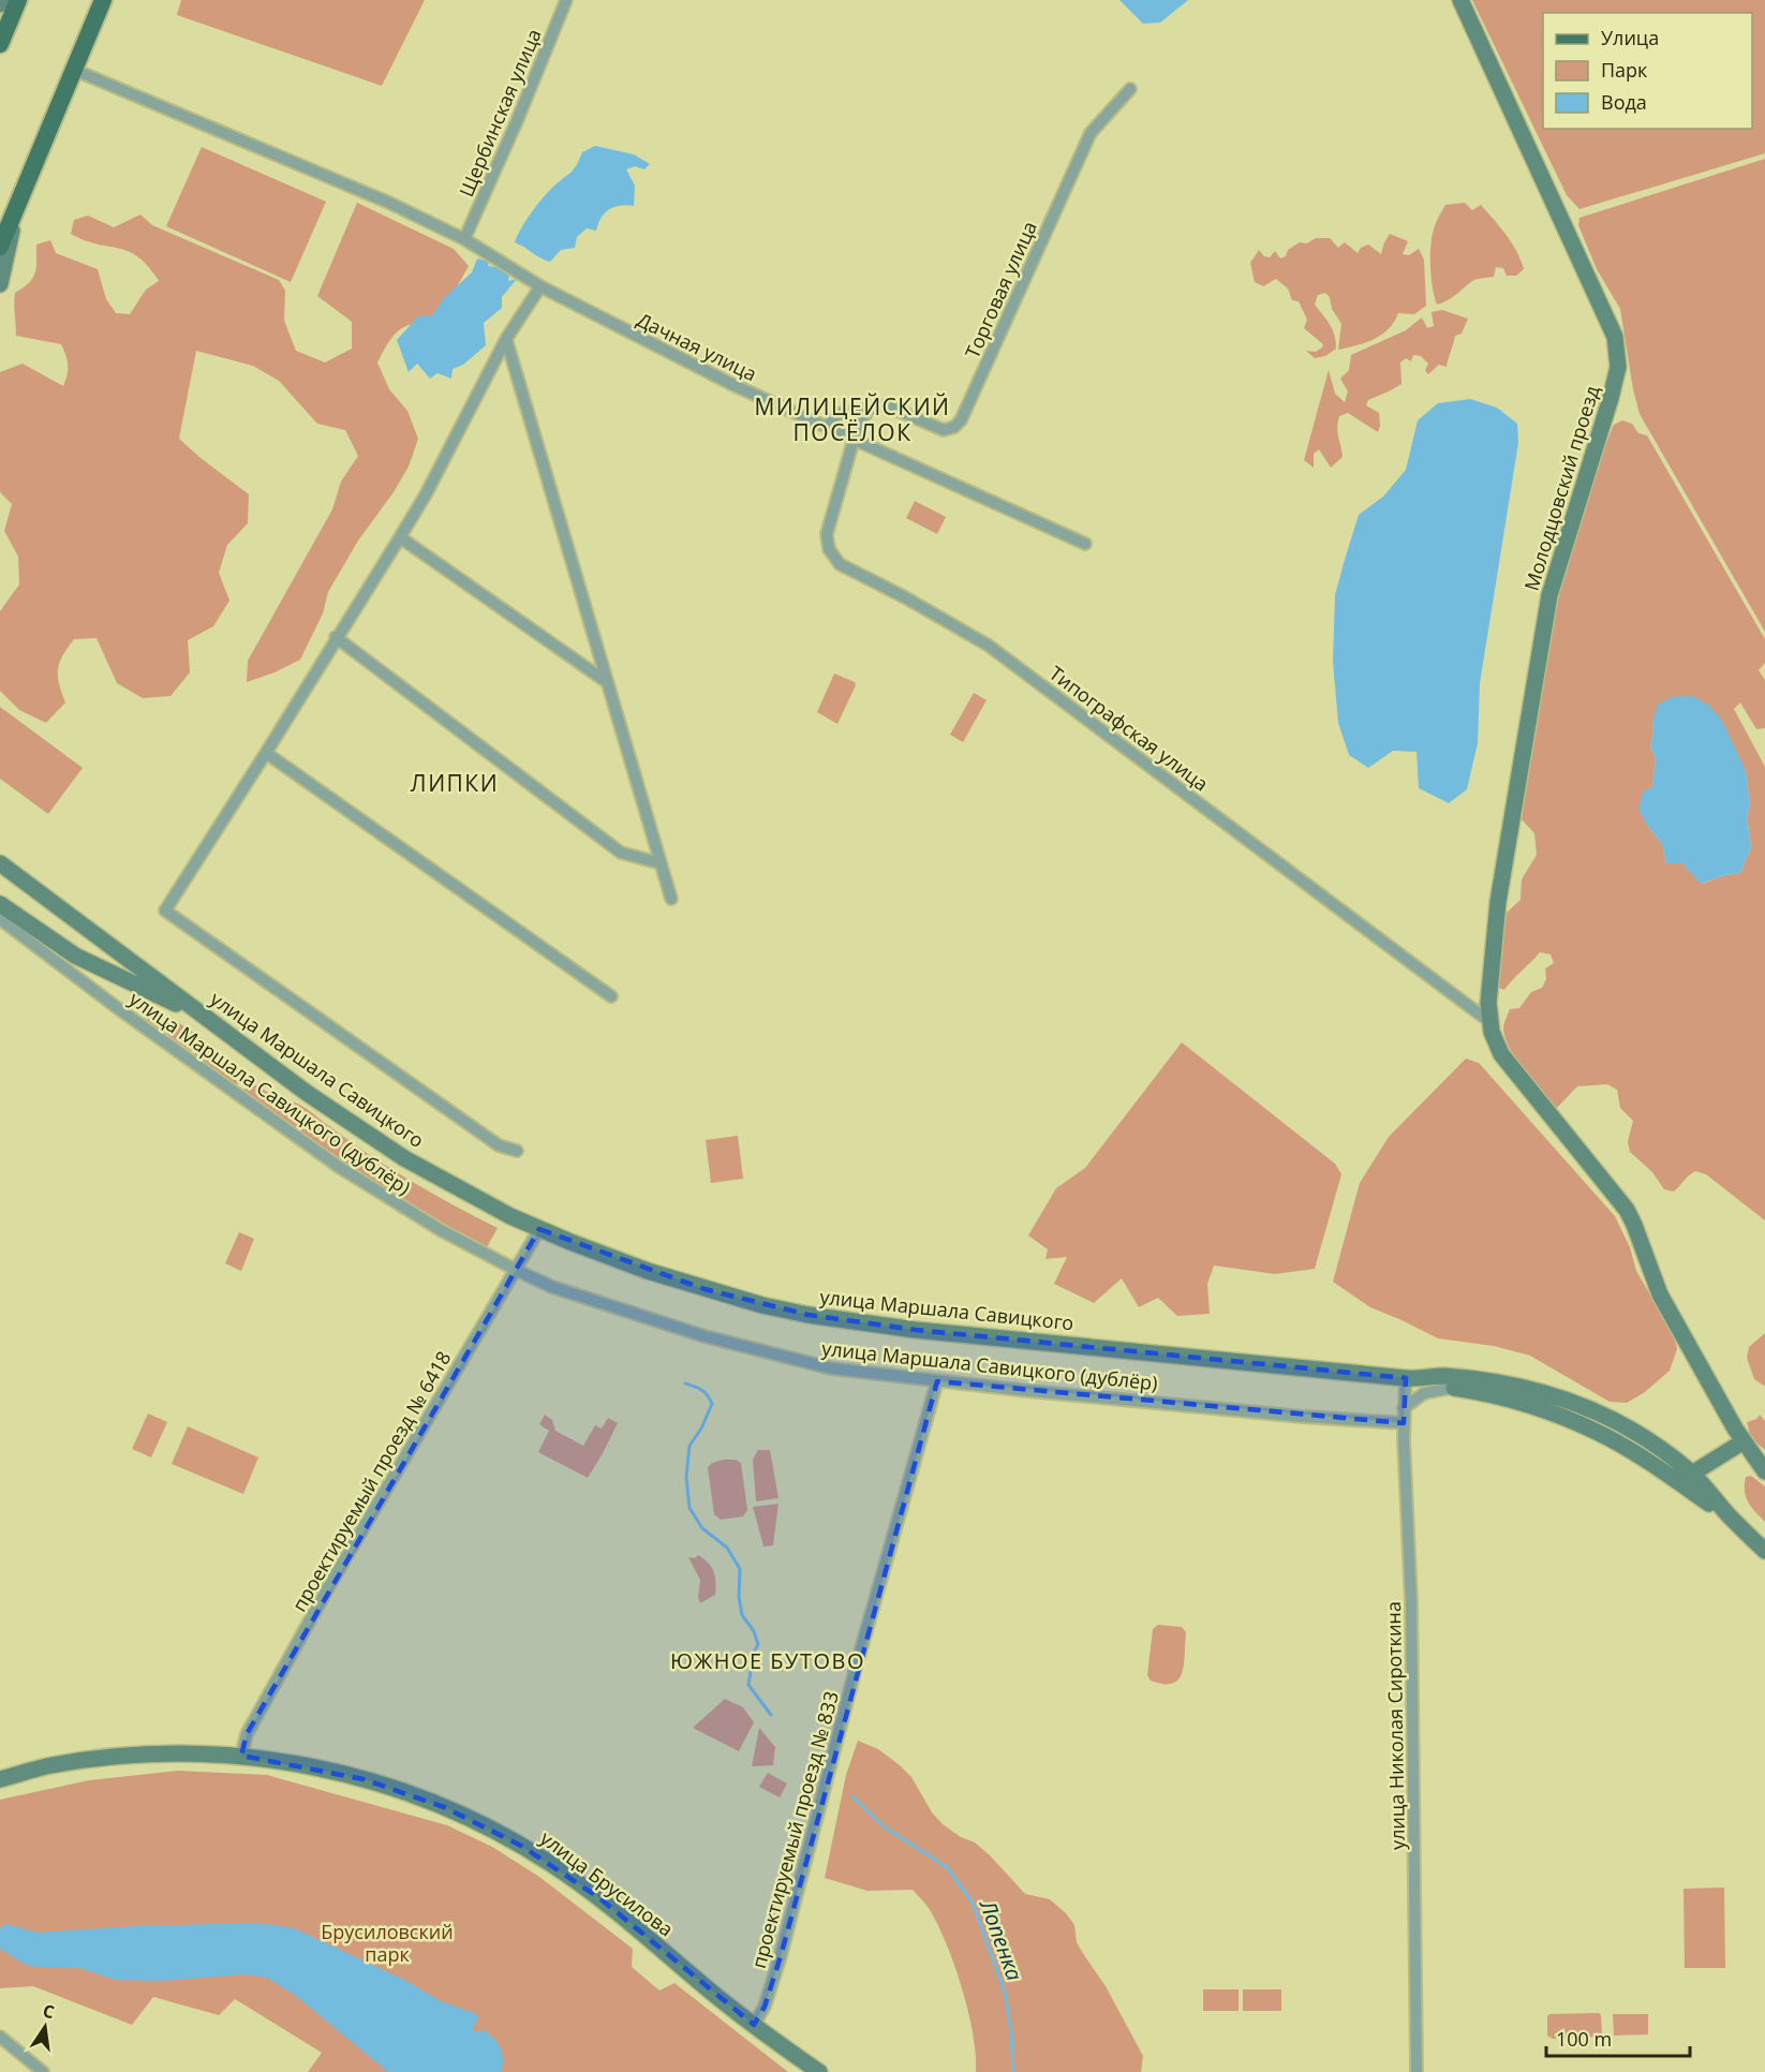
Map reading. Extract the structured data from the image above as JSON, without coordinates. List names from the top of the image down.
{
  "streets": {
    "street": [
      "Щербинская улица",
      "Торговая улица",
      "Дачная улица",
      "Молодцовский проезд",
      "Типографская улица",
      "улица Маршала Савицкого",
      "улица Маршала Савицкого (дублёр)",
      "проектируемый проезд № 6418",
      "улица Николая Сироткина",
      "проектируемый проезд № 833",
      "улица Брусилова"
    ]
  },
  "crossings": [
    ["Щербинская улица", "Дачная улица"],
    ["Торговая улица", "Дачная улица"],
    ["Дачная улица", "Типографская улица"],
    ["Молодцовский проезд", "Типографская улица"],
    ["улица Маршала Савицкого", "проектируемый проезд № 6418"],
    ["улица Маршала Савицкого", "улица Николая Сироткина"],
    ["улица Маршала Савицкого (дублёр)", "проектируемый проезд № 6418"],
    ["улица Маршала Савицкого (дублёр)", "улица Николая Сироткина"],
    ["улица Маршала Савицкого (дублёр)", "проектируемый проезд № 833"],
    ["проектируемый проезд № 6418", "улица Брусилова"],
    ["проектируемый проезд № 833", "улица Брусилова"]
  ],
  "districts": ["МИЛИЦЕЙСКИЙ ПОСЁЛОК", "ЛИПКИ", "ЮЖНОЕ БУТОВО"],
  "water": ["Лопенка"],
  "parks": ["Брусиловский парк"],
  "legend": ["Улица", "Парк", "Вода"],
  "scale_bar": "100 m",
  "north": "top"
}
